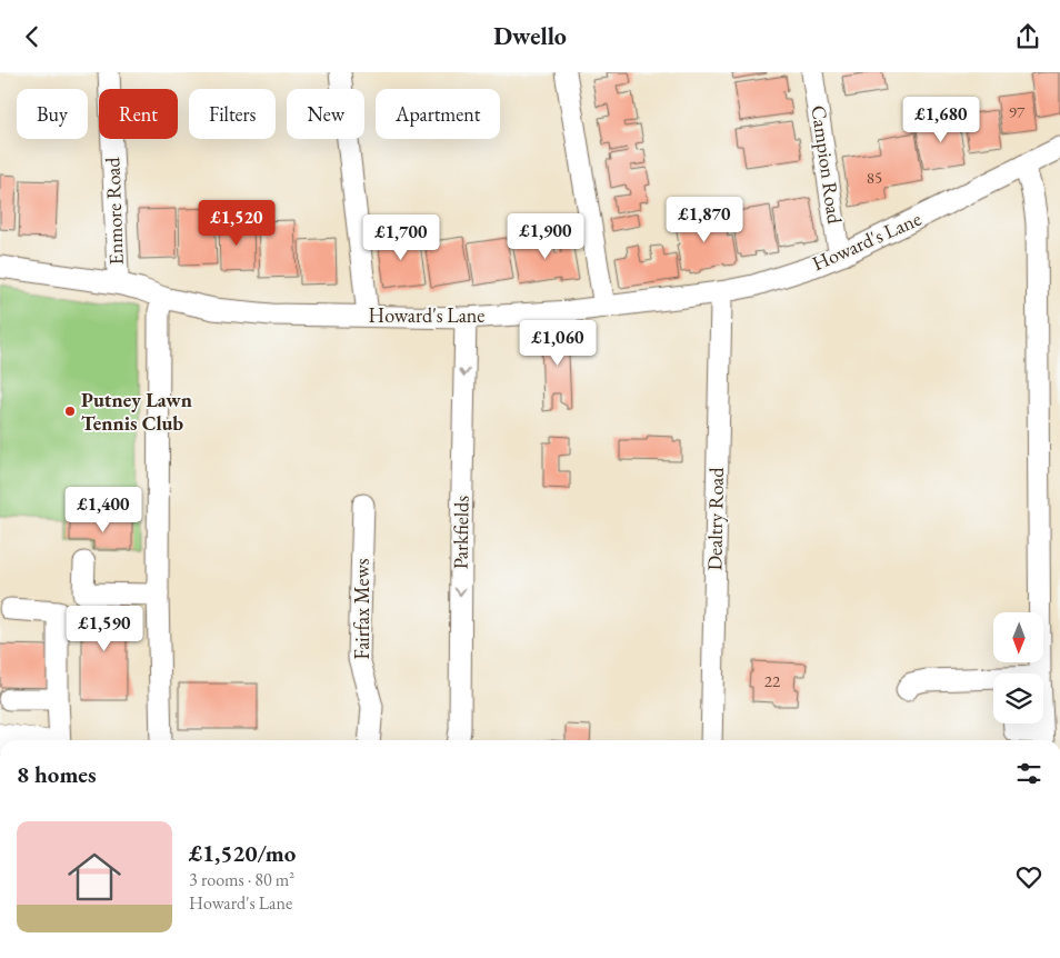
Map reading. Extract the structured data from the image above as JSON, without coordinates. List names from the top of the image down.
{
  "streets": {
    "street": [
      "Campion Road",
      "Enmore Road",
      "Howard's Lane",
      "Dealtry Road",
      "Parkfields",
      "Fairfax Mews"
    ]
  },
  "crossings": [
    ["Campion Road", "Howard's Lane"],
    ["Enmore Road", "Howard's Lane"],
    ["Howard's Lane", "Dealtry Road"],
    ["Howard's Lane", "Parkfields"]
  ],
  "one_way": ["Parkfields"],
  "places": ["Putney Lawn Tennis Club"],
  "house_numbers": ["97", "85", "22"],
  "north": "bottom",
  "page": {
    "header": "Dwello",
    "chip": [
      "Buy",
      "Rent",
      "Filters",
      "New",
      "Apartment"
    ],
    "price": [
      "£1,680",
      "£1,870",
      "£1,520",
      "£1,900",
      "£1,700",
      "£1,060",
      "£1,400",
      "£1,590"
    ],
    "heading": "8 homes",
    "list": [
      {
        "name": "£1,520/mo",
        "note": "3 rooms · 80 m² · Howard's Lane"
      }
    ]
  }
}
